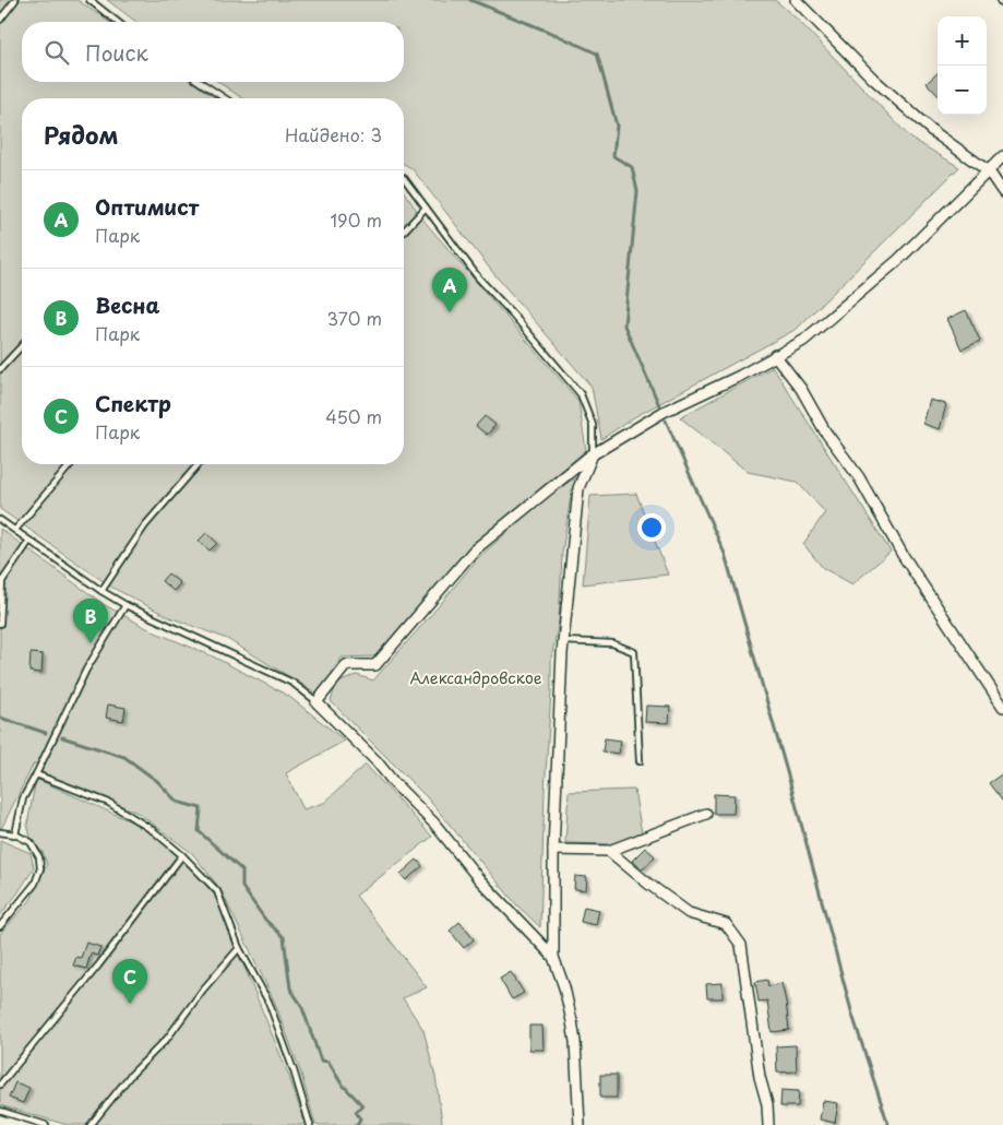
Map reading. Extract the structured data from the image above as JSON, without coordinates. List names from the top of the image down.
{
  "parks": ["Александровское"],
  "page": {
    "map_buttons": ["+", "−"],
    "search": "Поиск",
    "heading": ["Рядом", "Найдено: 3"],
    "list": [
      {
        "mark": "A",
        "name": "Оптимист",
        "note": "Парк",
        "value": "190 m"
      },
      {
        "mark": "B",
        "name": "Весна",
        "note": "Парк",
        "value": "370 m"
      },
      {
        "mark": "C",
        "name": "Спектр",
        "note": "Парк",
        "value": "450 m"
      }
    ],
    "pins": ["A", "B", "C"]
  }
}
